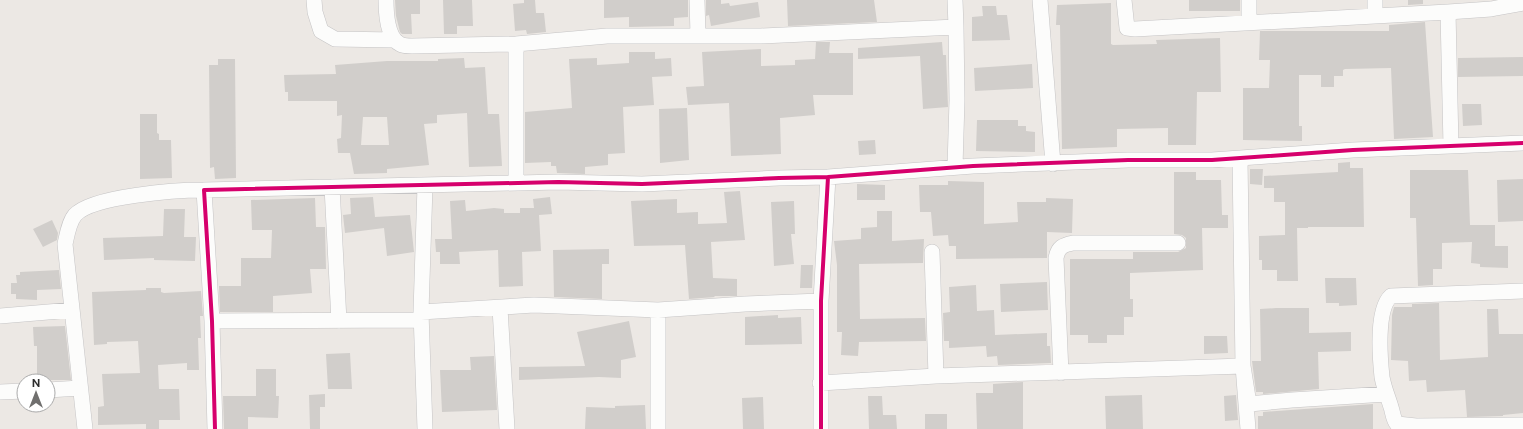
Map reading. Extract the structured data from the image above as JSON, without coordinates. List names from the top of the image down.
{
  "north": "top"
}
